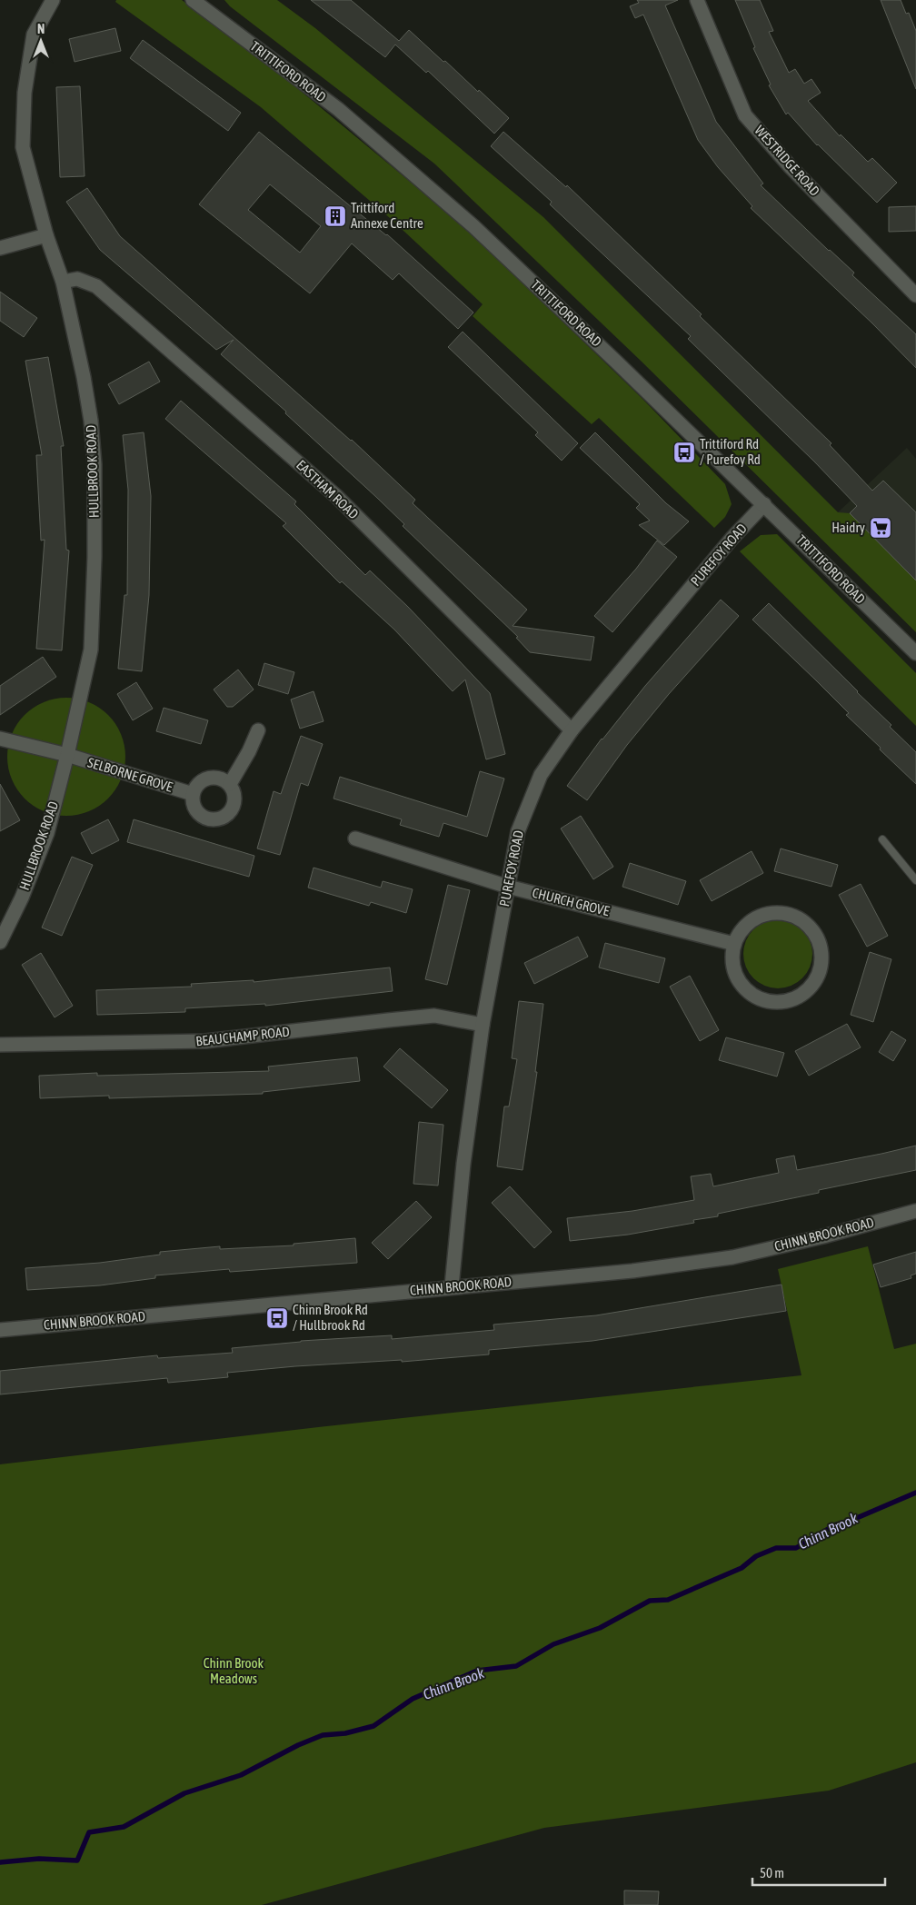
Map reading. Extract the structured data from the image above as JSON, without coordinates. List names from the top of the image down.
{
  "streets": {
    "street": [
      "TRITTIFORD ROAD",
      "WESTRIDGE ROAD",
      "HULLBROOK ROAD",
      "EASTHAM ROAD",
      "PUREFOY ROAD",
      "SELBORNE GROVE",
      "CHURCH GROVE",
      "BEAUCHAMP ROAD",
      "CHINN BROOK ROAD"
    ]
  },
  "crossings": [
    ["TRITTIFORD ROAD", "PUREFOY ROAD"],
    ["HULLBROOK ROAD", "EASTHAM ROAD"],
    ["HULLBROOK ROAD", "SELBORNE GROVE"],
    ["EASTHAM ROAD", "PUREFOY ROAD"],
    ["PUREFOY ROAD", "CHURCH GROVE"],
    ["PUREFOY ROAD", "BEAUCHAMP ROAD"],
    ["PUREFOY ROAD", "CHINN BROOK ROAD"]
  ],
  "water": ["Chinn Brook"],
  "parks": ["Chinn Brook Meadows"],
  "places": {
    "building": ["Trittiford Annexe Centre"],
    "bus stop": ["Trittiford Rd / Purefoy Rd", "Chinn Brook Rd / Hullbrook Rd"],
    "supermarket": ["Haidry"]
  },
  "scale_bar": "50 m",
  "north": "top"
}
